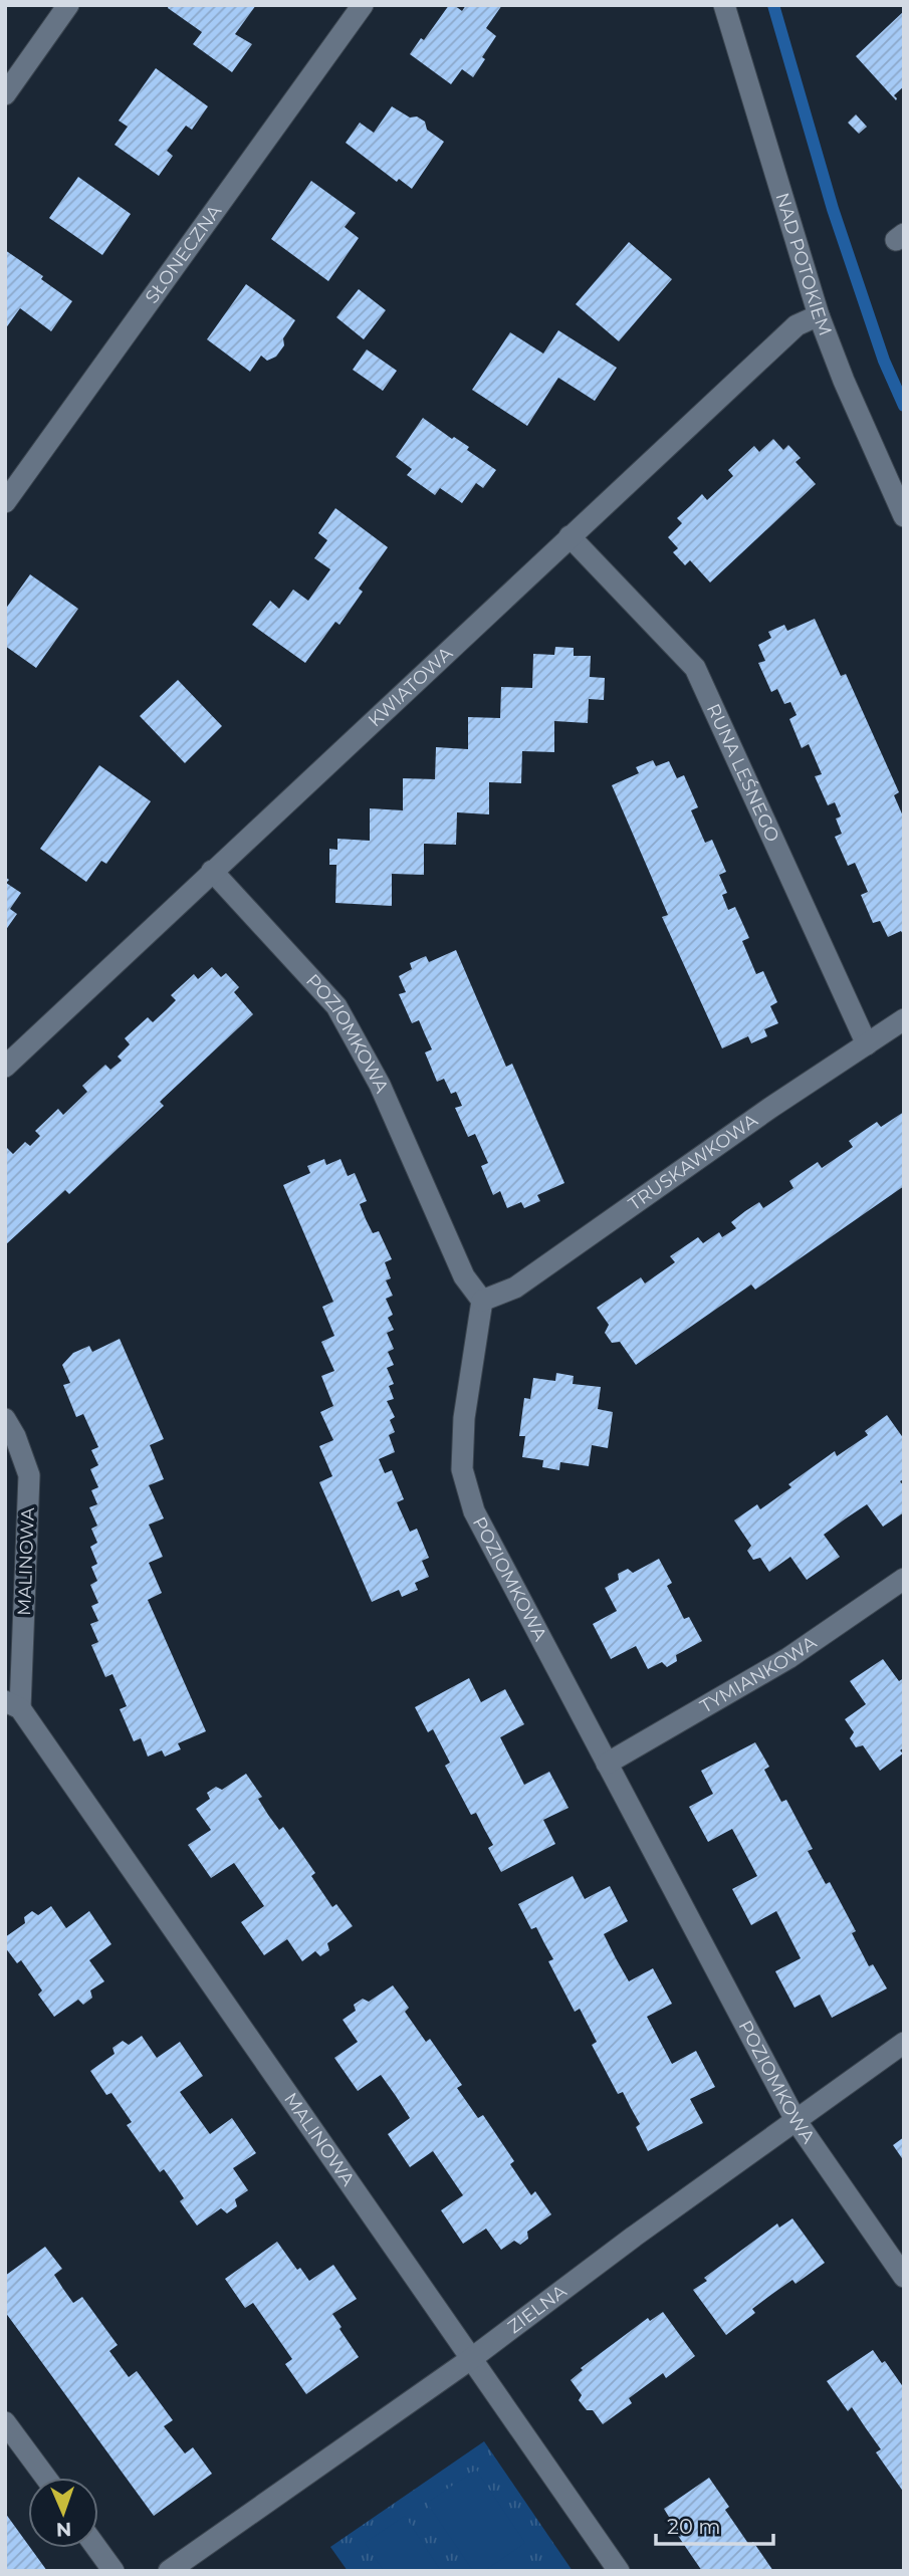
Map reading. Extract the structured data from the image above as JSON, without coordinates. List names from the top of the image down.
{
  "streets": {
    "street": [
      "SŁONECZNA",
      "NAD POTOKIEM",
      "KWIATOWA",
      "RUNA LEŚNEGO",
      "POZIOMKOWA",
      "TRUSKAWKOWA",
      "MALINOWA",
      "TYMIANKOWA",
      "ZIELNA"
    ]
  },
  "crossings": [
    ["NAD POTOKIEM", "KWIATOWA"],
    ["KWIATOWA", "RUNA LEŚNEGO"],
    ["KWIATOWA", "POZIOMKOWA"],
    ["RUNA LEŚNEGO", "TRUSKAWKOWA"],
    ["POZIOMKOWA", "TRUSKAWKOWA"],
    ["POZIOMKOWA", "TYMIANKOWA"],
    ["POZIOMKOWA", "ZIELNA"],
    ["MALINOWA", "ZIELNA"]
  ],
  "scale_bar": "20 m",
  "north": "bottom"
}
